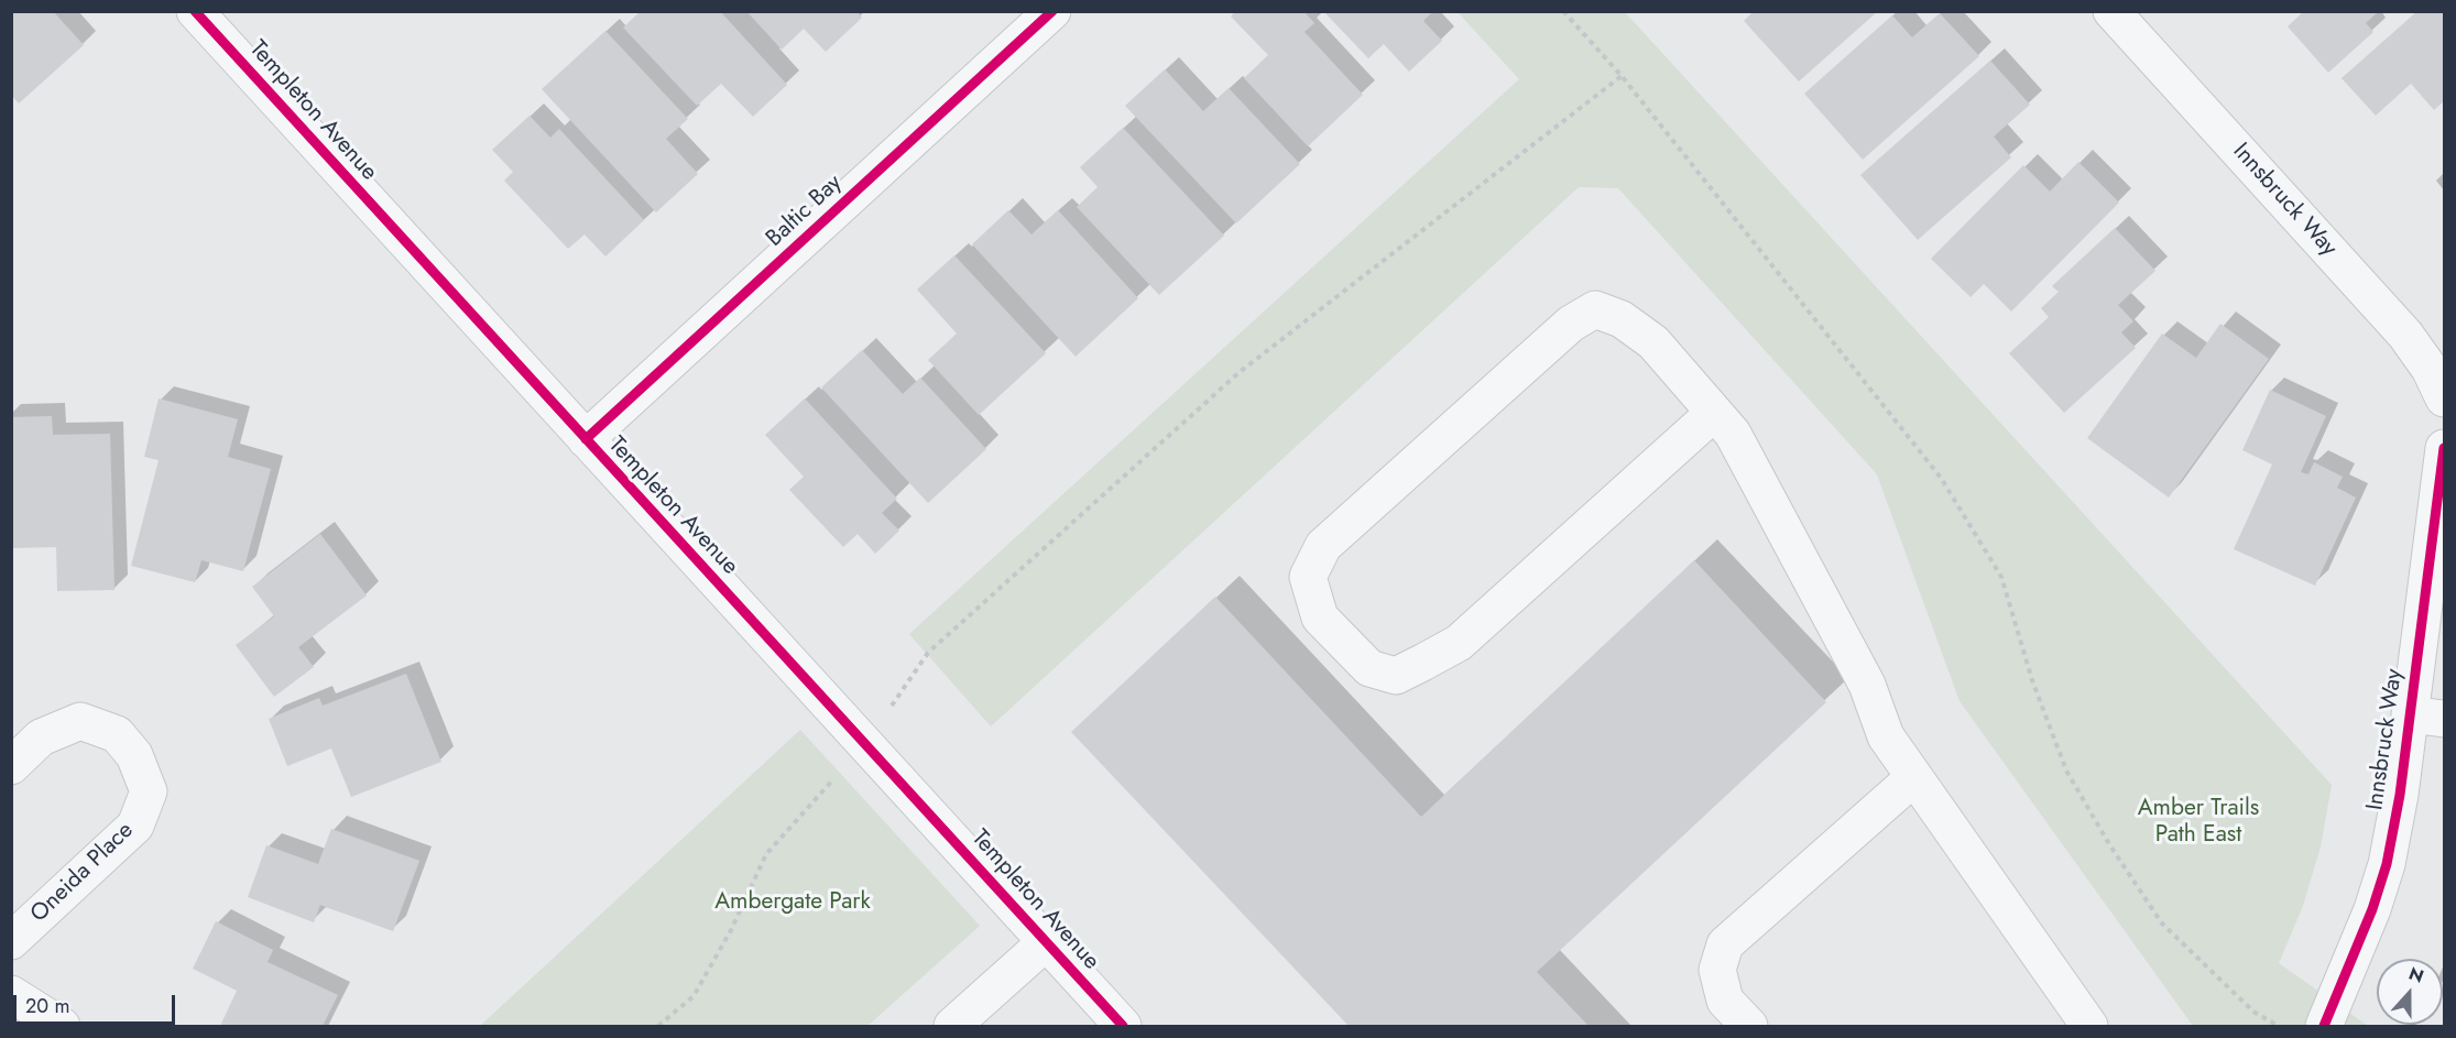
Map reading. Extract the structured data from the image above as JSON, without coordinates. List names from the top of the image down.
{
  "streets": {
    "street": [
      "Templeton Avenue",
      "Innsbruck Way",
      "Baltic Bay",
      "Oneida Place"
    ]
  },
  "crossings": [
    ["Templeton Avenue", "Baltic Bay"]
  ],
  "parks": ["Amber Trails Path East", "Ambergate Park"],
  "scale_bar": "20 m",
  "north": "top"
}
